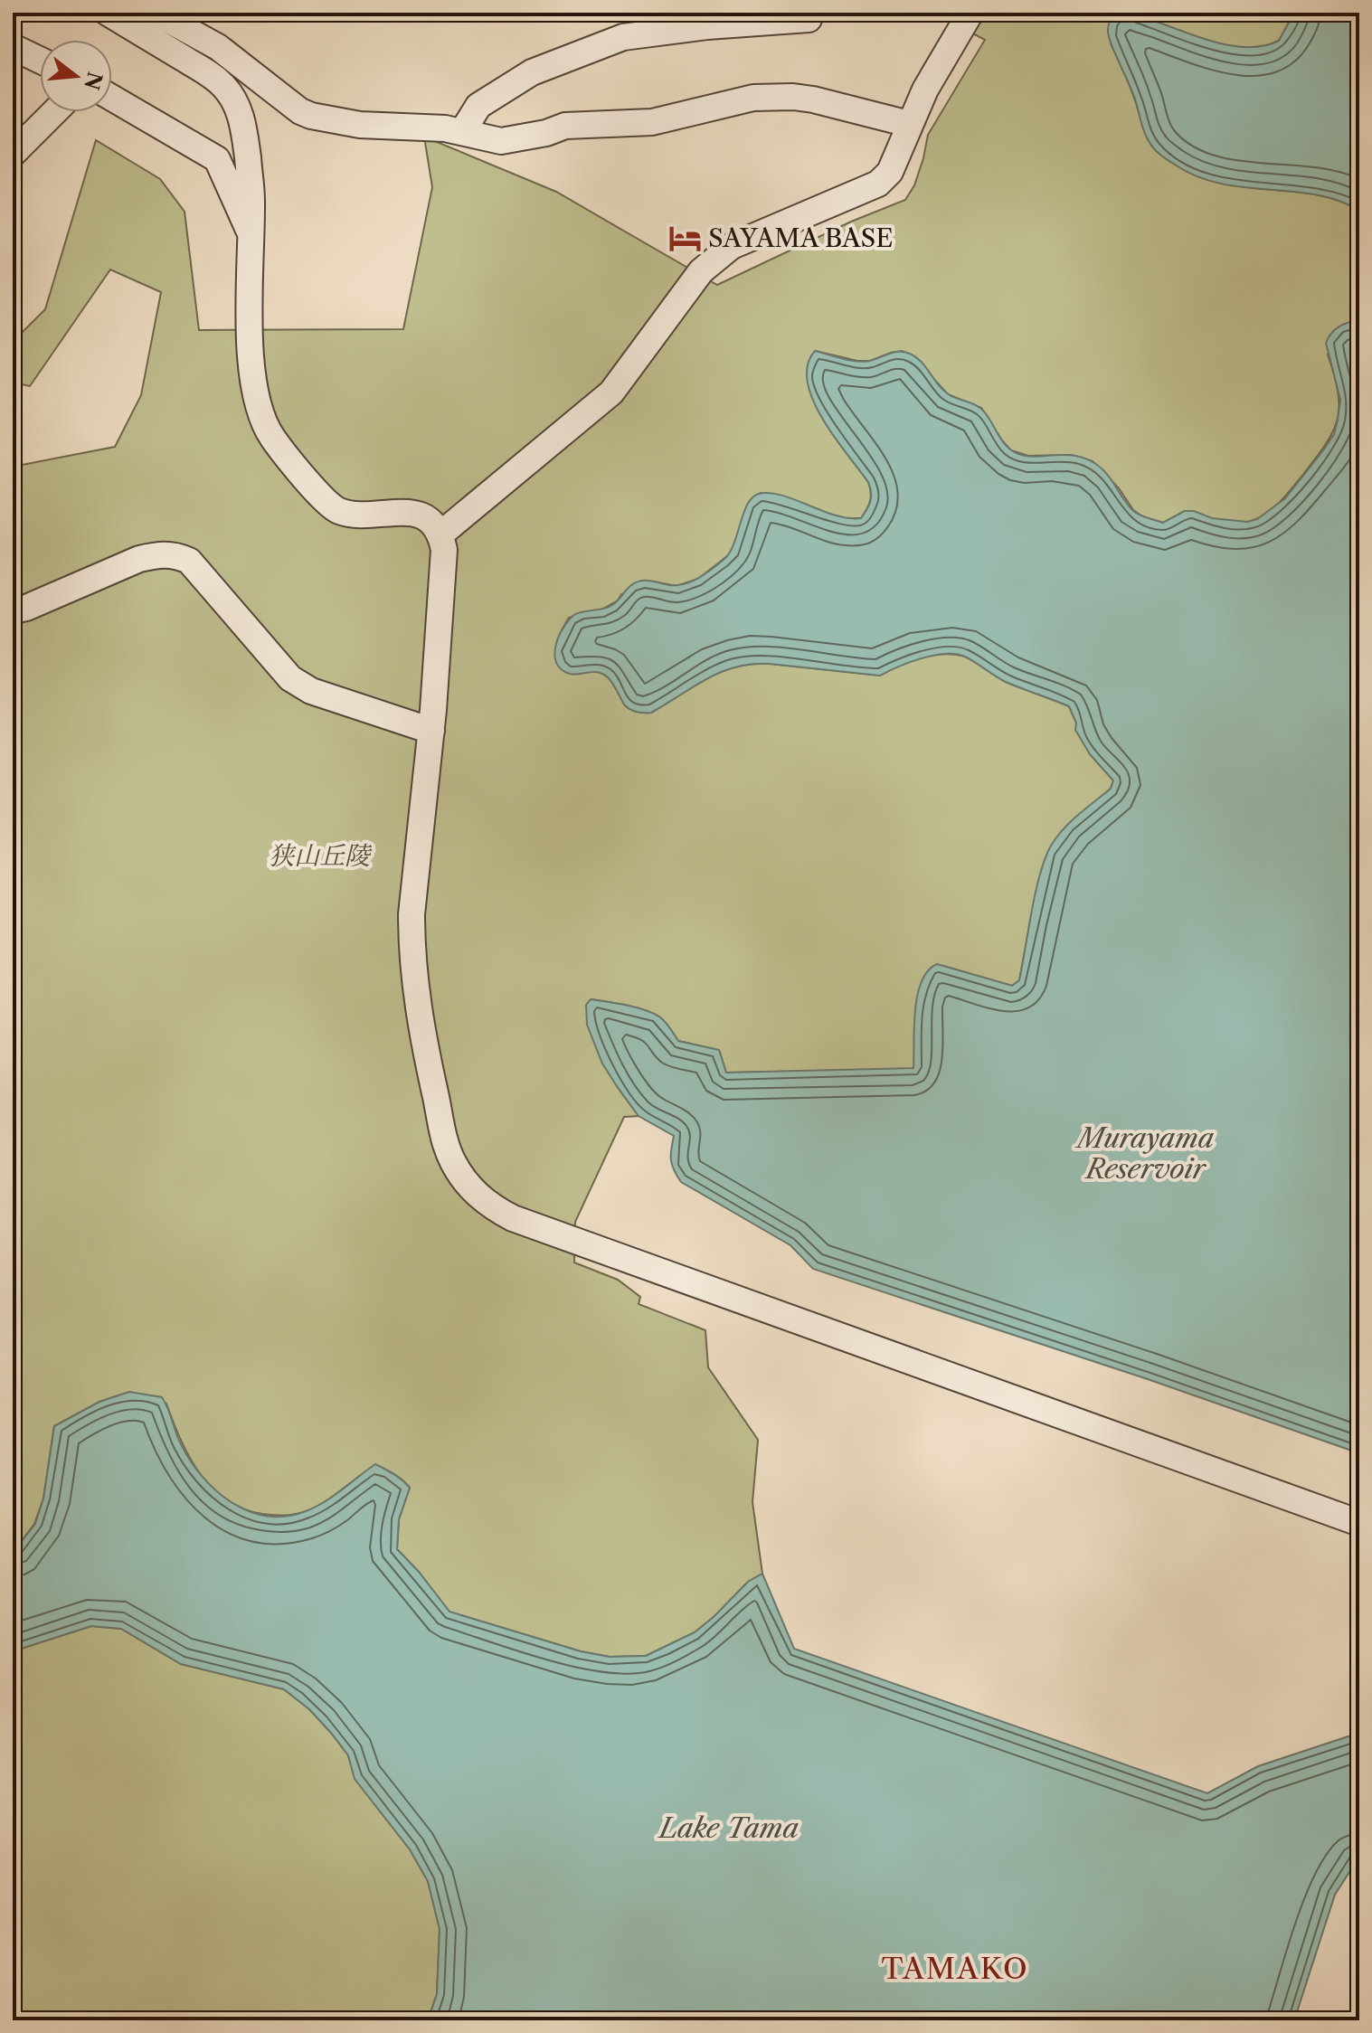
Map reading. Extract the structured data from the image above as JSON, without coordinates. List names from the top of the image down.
{
  "districts": ["TAMAKO"],
  "water": ["Murayama Reservoir", "Lake Tama"],
  "parks": ["狭山丘陵"],
  "places": {
    "hotel": ["SAYAMA BASE"]
  },
  "north": "right"
}
